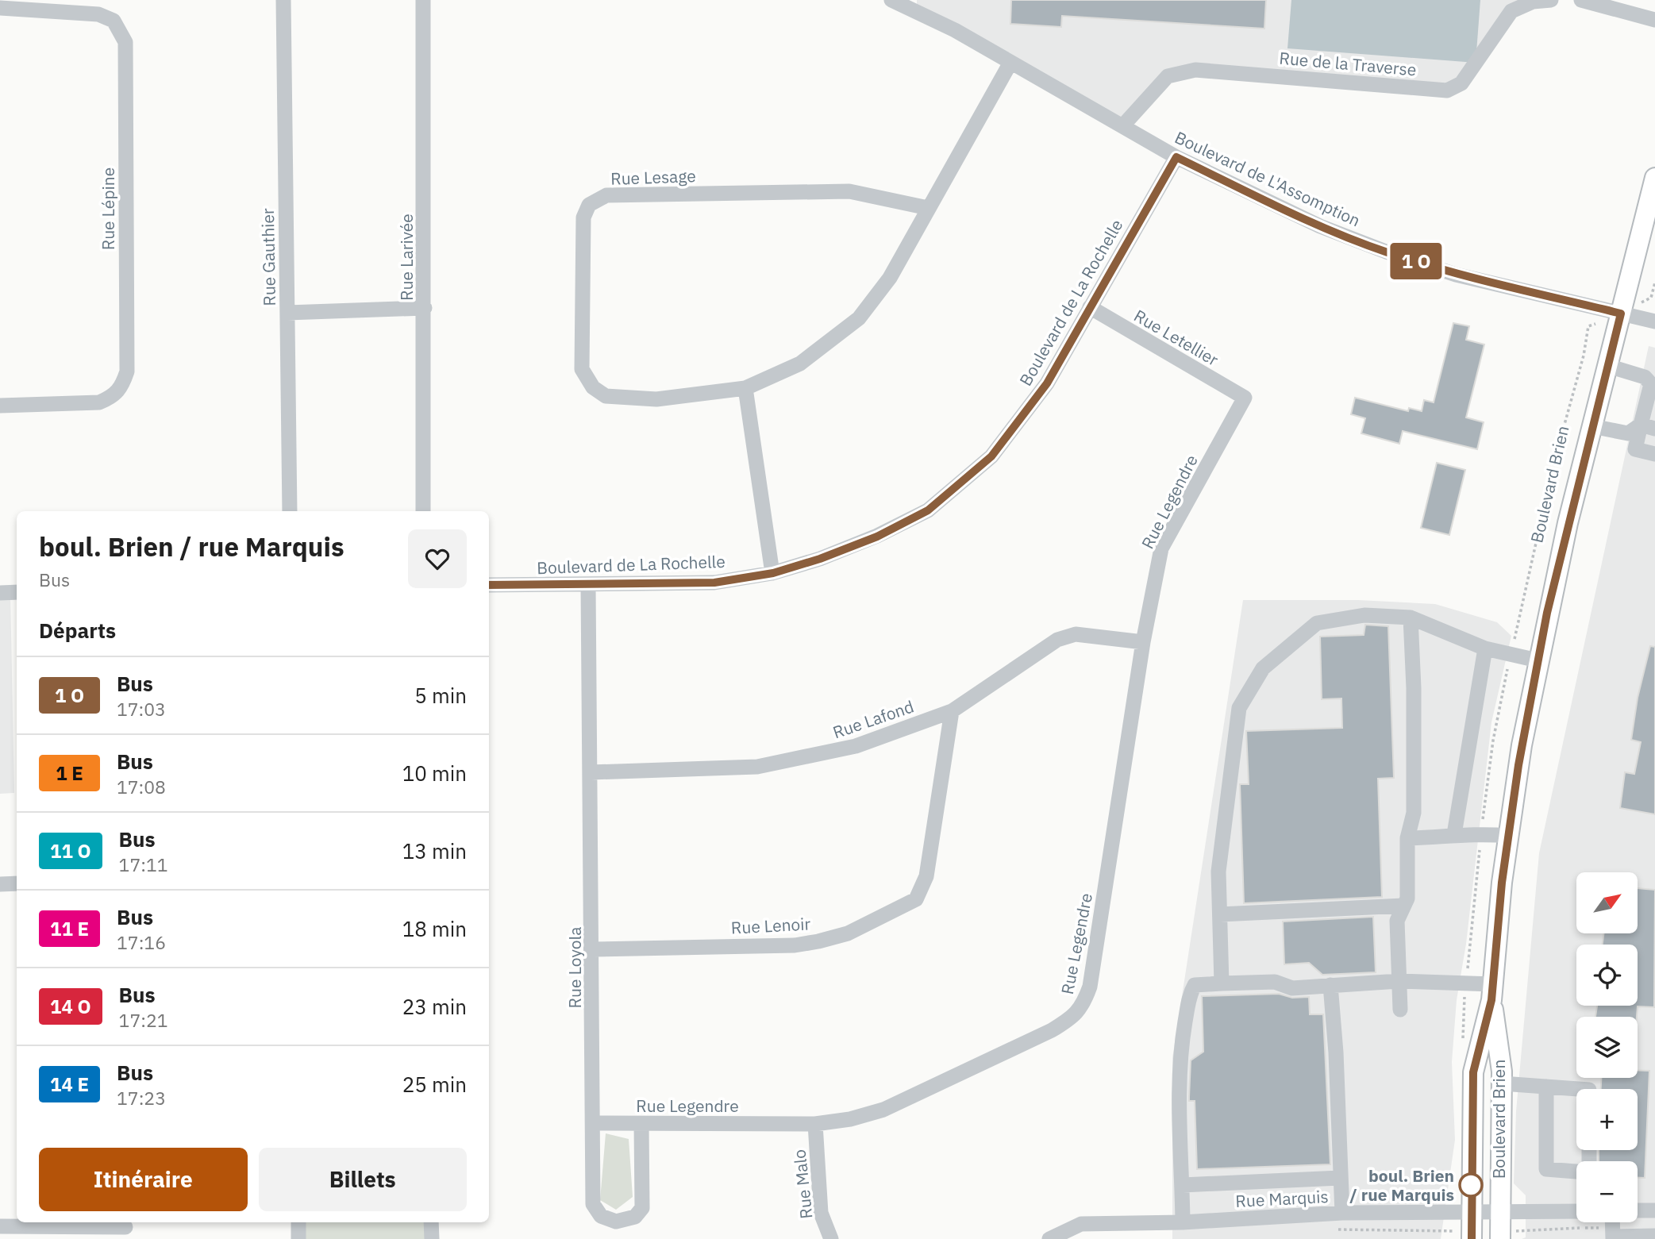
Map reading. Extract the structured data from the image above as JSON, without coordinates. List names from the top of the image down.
{
  "streets": {
    "main road": ["Boulevard Brien"],
    "street": [
      "Rue de la Traverse",
      "Rue Lesage",
      "Boulevard de L'Assomption",
      "Rue Lépine",
      "Rue Gauthier",
      "Rue Larivée",
      "Boulevard de La Rochelle",
      "Rue Letellier",
      "Rue Legendre",
      "Rue Lafond",
      "Rue Lenoir",
      "Rue Loyola",
      "Rue Malo",
      "Rue Marquis"
    ]
  },
  "crossings": [
    ["Rue de la Traverse", "Boulevard de L'Assomption"],
    ["Rue Lesage", "Boulevard de L'Assomption"],
    ["Boulevard de L'Assomption", "Boulevard de La Rochelle"],
    ["Boulevard de L'Assomption", "Boulevard Brien"],
    ["Boulevard de La Rochelle", "Rue Letellier"],
    ["Boulevard de La Rochelle", "Rue Loyola"],
    ["Rue Letellier", "Rue Legendre"],
    ["Boulevard Brien", "Rue Marquis"],
    ["Rue Legendre", "Rue Lafond"],
    ["Rue Legendre", "Rue Loyola"],
    ["Rue Legendre", "Rue Malo"],
    ["Rue Lafond", "Rue Lenoir"],
    ["Rue Lafond", "Rue Loyola"],
    ["Rue Lenoir", "Rue Loyola"]
  ],
  "places": ["boul. Brien / rue Marquis"],
  "north": "top right",
  "page": {
    "on_map": "1 O",
    "heading": [
      ["boul. Brien / rue Marquis", "Bus"],
      "Départs"
    ],
    "list": [
      {
        "mark": "1 O",
        "name": "Bus",
        "note": "17:03",
        "value": "5 min"
      },
      {
        "mark": "1 E",
        "name": "Bus",
        "note": "17:08",
        "value": "10 min"
      },
      {
        "mark": "11 O",
        "name": "Bus",
        "note": "17:11",
        "value": "13 min"
      },
      {
        "mark": "11 E",
        "name": "Bus",
        "note": "17:16",
        "value": "18 min"
      },
      {
        "mark": "14 O",
        "name": "Bus",
        "note": "17:21",
        "value": "23 min"
      },
      {
        "mark": "14 E",
        "name": "Bus",
        "note": "17:23",
        "value": "25 min"
      }
    ],
    "map_buttons": ["+", "−"],
    "buttons": ["Itinéraire", "Billets"]
  }
}
